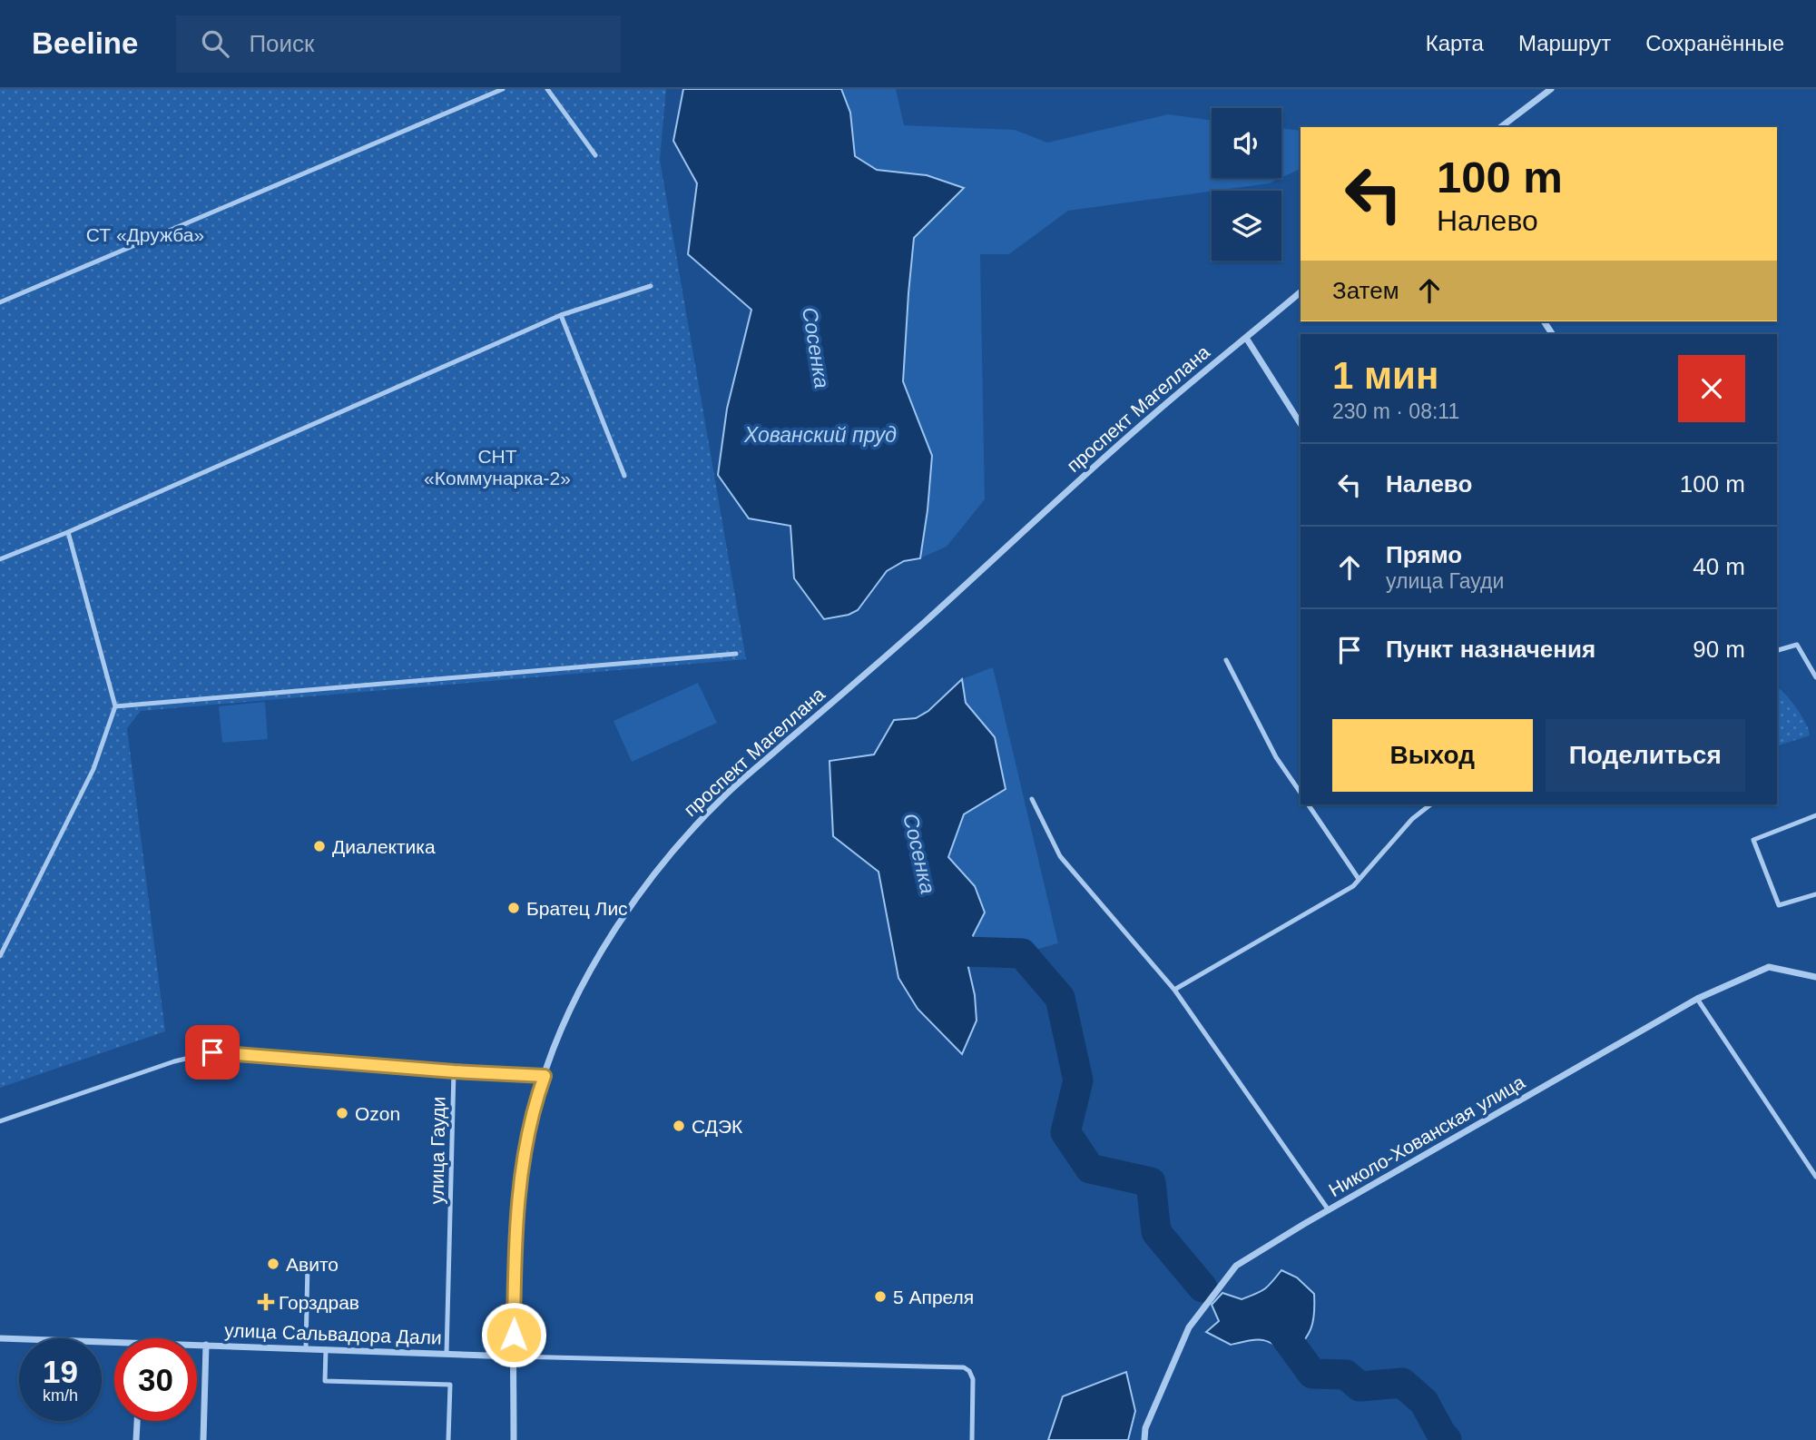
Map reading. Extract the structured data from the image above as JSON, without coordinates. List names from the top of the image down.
{
  "streets": {
    "street": ["проспект Магеллана", "Николо-Хованская улица", "улица Сальвадора Дали"],
    "lane": ["улица Гауди"]
  },
  "crossings": [
    ["проспект Магеллана", "улица Сальвадора Дали"],
    ["улица Гауди", "улица Сальвадора Дали"]
  ],
  "water": ["Сосенка", "Хованский пруд"],
  "parks": ["СТ «Дружба»", "СНТ «Коммунарка-2»"],
  "places": {
    "other": [
      "Диалектика",
      "Братец Лис",
      "Ozon",
      "СДЭК",
      "Авито",
      "5 Апреля"
    ],
    "health": ["Горздрав"]
  },
  "page": {
    "header": "Beeline",
    "search": "Поиск",
    "nav": ["Карта", "Маршрут", "Сохранённые"],
    "turn": ["100 m", "Налево"],
    "then": "Затем",
    "heading": ["1 мин", "230 m · 08:11"],
    "list": [
      {
        "name": "Налево",
        "value": "100 m"
      },
      {
        "name": "Прямо",
        "note": "улица Гауди",
        "value": "40 m"
      },
      {
        "name": "Пункт назначения",
        "value": "90 m"
      }
    ],
    "buttons": ["Выход", "Поделиться"],
    "speed": "19 km/h",
    "limit": "30"
  }
}
